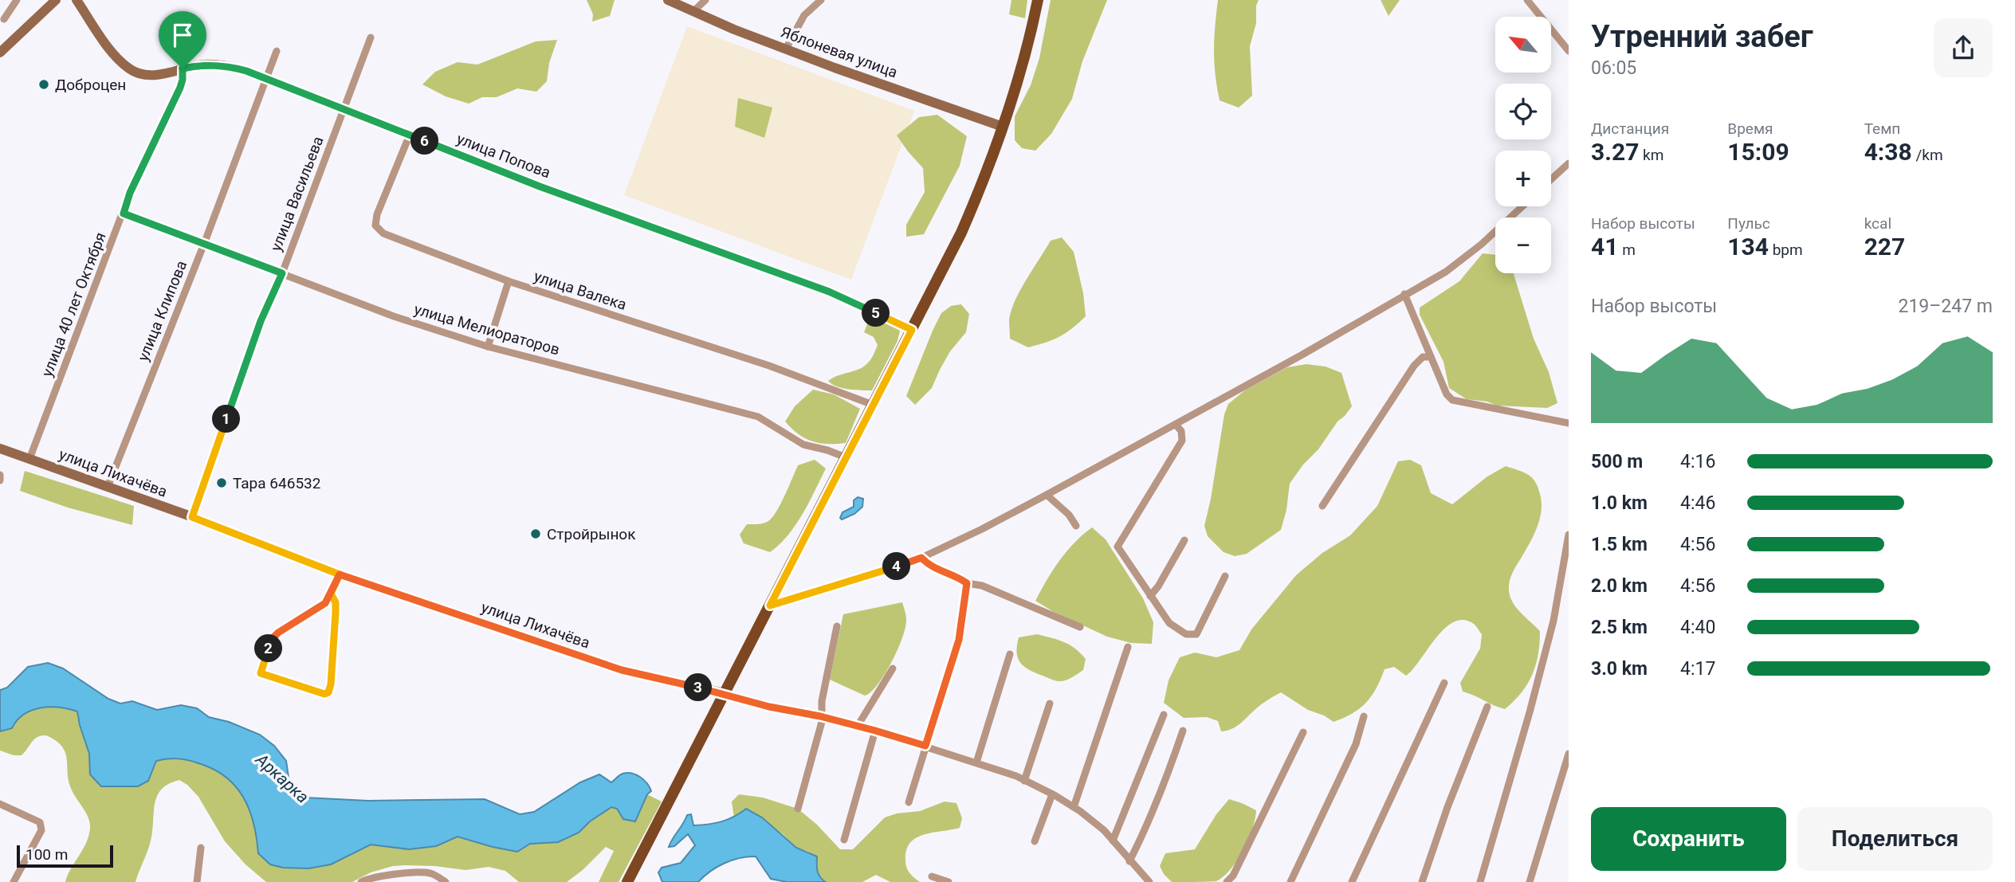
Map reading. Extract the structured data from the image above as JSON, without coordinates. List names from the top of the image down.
{
  "streets": {
    "street": [
      "Яблоневая улица",
      "улица Попова",
      "улица Васильева",
      "улица Валека",
      "улица 40 лет Октября",
      "улица Клипова",
      "улица Мелиораторов",
      "улица Лихачёва"
    ]
  },
  "crossings": [
    ["улица Попова", "улица Васильева"],
    ["улица Попова", "улица Валека"],
    ["улица Попова", "улица 40 лет Октября"],
    ["улица Попова", "улица Клипова"],
    ["улица Васильева", "улица Мелиораторов"],
    ["улица Васильева", "улица Лихачёва"],
    ["улица 40 лет Октября", "улица Мелиораторов"],
    ["улица 40 лет Октября", "улица Лихачёва"],
    ["улица Клипова", "улица Мелиораторов"],
    ["улица Клипова", "улица Лихачёва"]
  ],
  "water": ["Аркарка"],
  "places": ["Доброцен", "Тара 646532", "Стройрынок"],
  "scale_bar": "100 m",
  "north": "top left",
  "page": {
    "heading": ["Утренний забег", "06:05"],
    "map_buttons": ["+", "−"],
    "stats": [
      ["Дистанция", "3.27 km"],
      ["Время", "15:09"],
      ["Темп", "4:38 /km"],
      ["Набор высоты", "41 m"],
      ["Пульс", "134 bpm"],
      ["kcal", "227"]
    ],
    "pins": [
      "6",
      "5",
      "1",
      "4",
      "2",
      "3"
    ],
    "chart": ["Набор высоты", "219–247 m"],
    "list": [
      {
        "name": "500 m",
        "note": "4:16"
      },
      {
        "name": "1.0 km",
        "note": "4:46"
      },
      {
        "name": "1.5 km",
        "note": "4:56"
      },
      {
        "name": "2.0 km",
        "note": "4:56"
      },
      {
        "name": "2.5 km",
        "note": "4:40"
      },
      {
        "name": "3.0 km",
        "note": "4:17"
      }
    ],
    "buttons": ["Сохранить", "Поделиться"],
    "scale": "100 m"
  }
}
